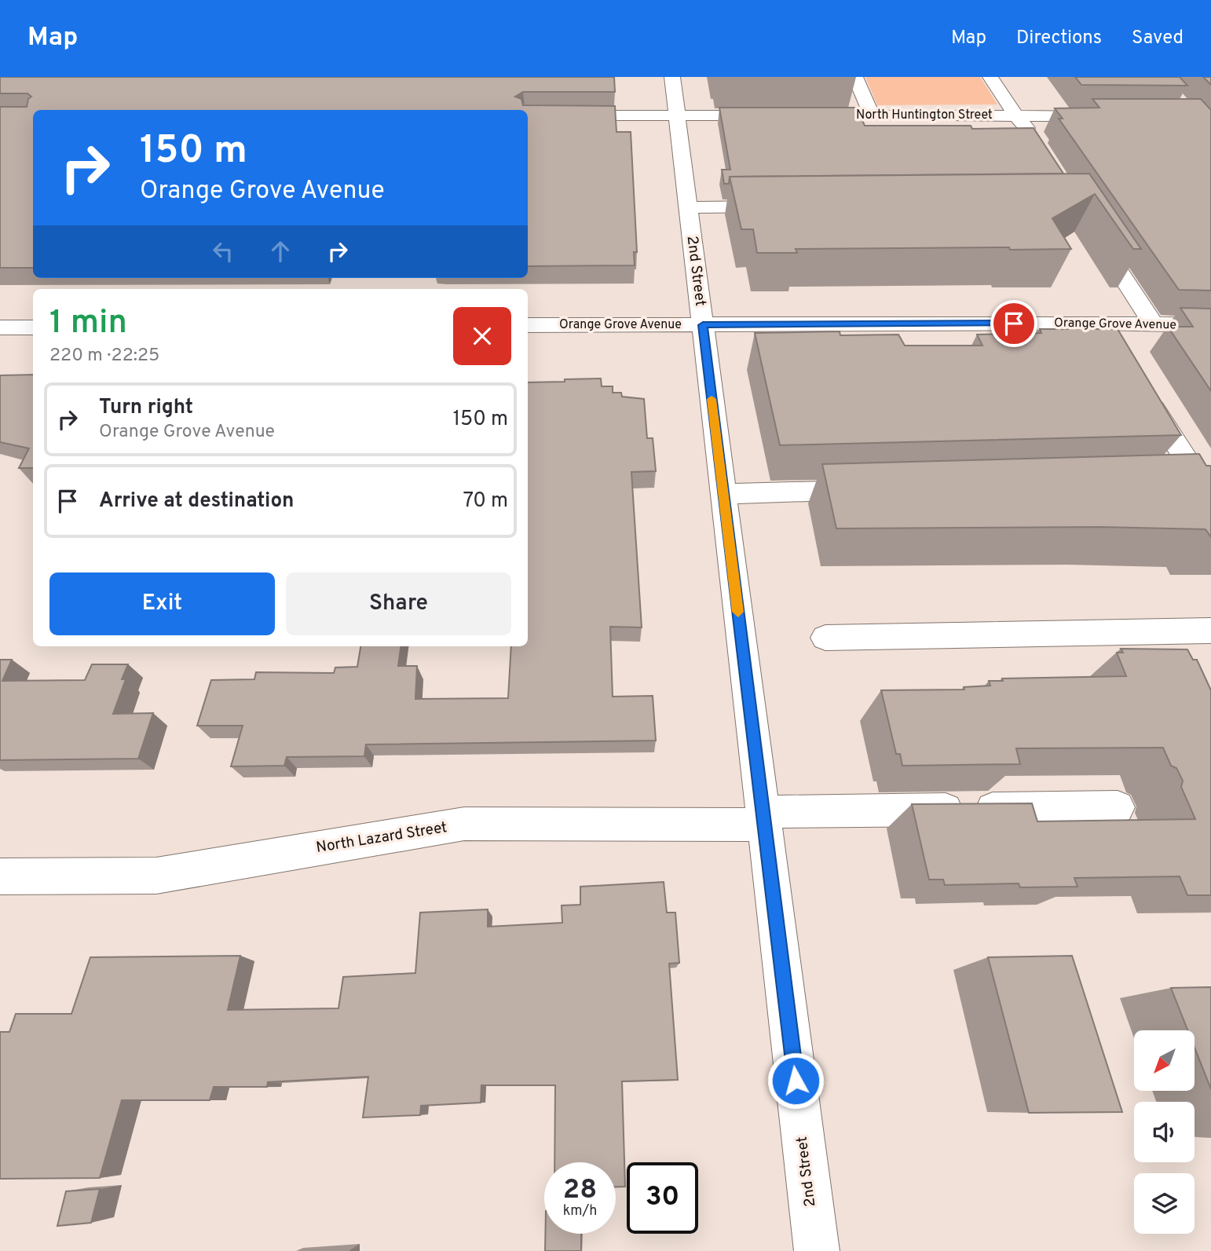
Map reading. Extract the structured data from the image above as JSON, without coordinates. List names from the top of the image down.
{
  "streets": {
    "street": [
      "North Huntington Street",
      "2nd Street",
      "Orange Grove Avenue",
      "North Lazard Street"
    ]
  },
  "crossings": [
    ["2nd Street", "Orange Grove Avenue"],
    ["2nd Street", "North Lazard Street"]
  ],
  "north": "bottom left",
  "page": {
    "header": "Map",
    "nav": ["Map", "Directions", "Saved"],
    "turn": ["150 m", "Orange Grove Avenue"],
    "heading": ["1 min", "220 m · 22:25"],
    "list": [
      {
        "name": "Turn right",
        "note": "Orange Grove Avenue",
        "value": "150 m"
      },
      {
        "name": "Arrive at destination",
        "value": "70 m"
      }
    ],
    "buttons": ["Exit", "Share"],
    "speed": "28 km/h",
    "limit": "30"
  }
}
